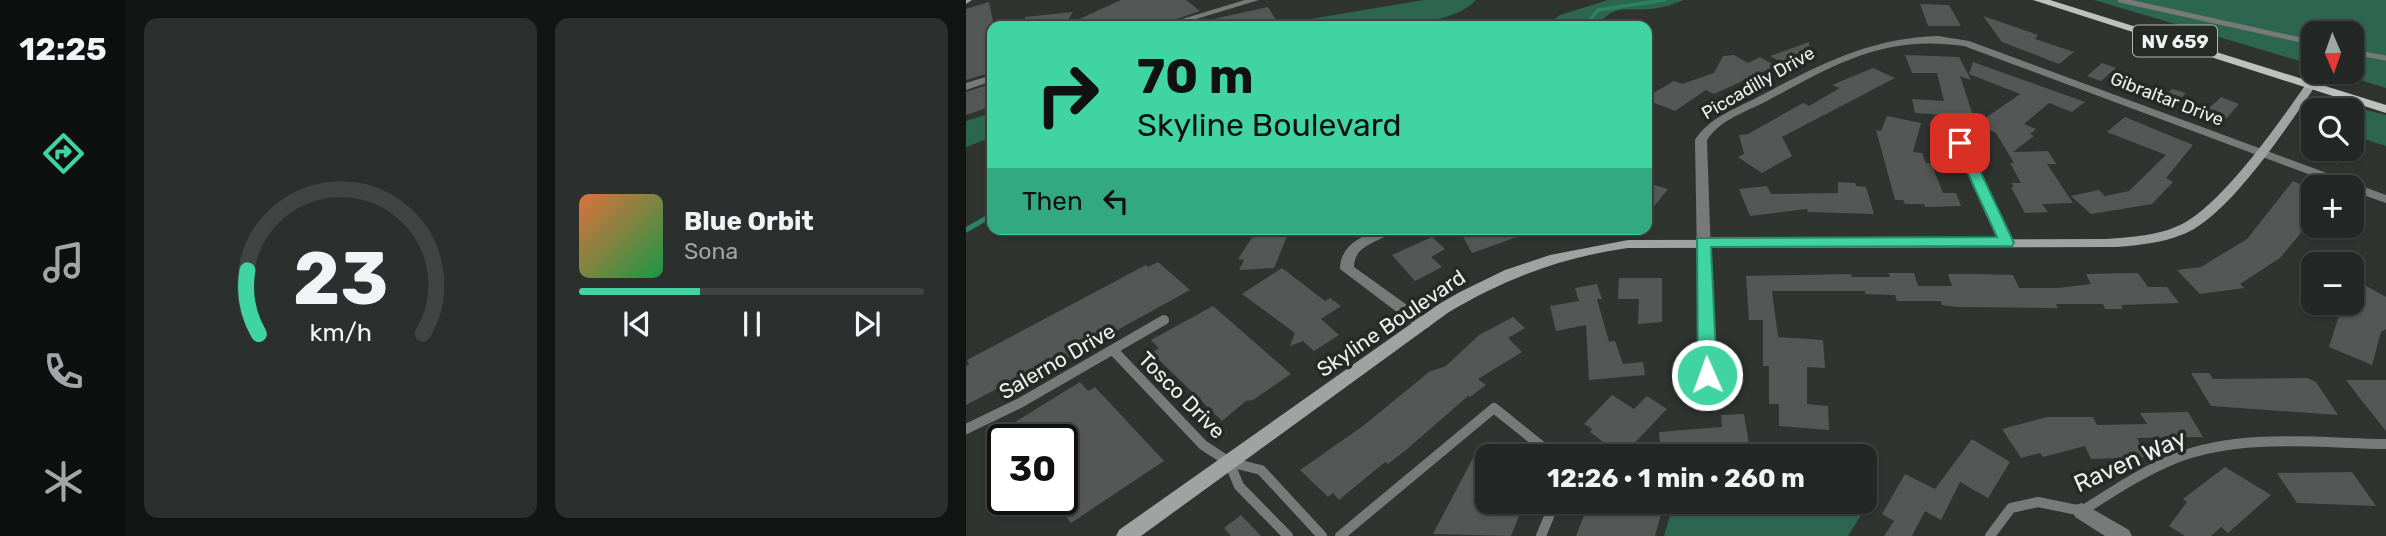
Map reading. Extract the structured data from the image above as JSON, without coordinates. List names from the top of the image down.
{
  "streets": {
    "main road": ["NV 659"],
    "street": ["Piccadilly Drive", "Gibraltar Drive", "Skyline Boulevard"],
    "lane": ["Salerno Drive", "Tosco Drive", "Raven Way"]
  },
  "crossings": [
    ["Piccadilly Drive", "Gibraltar Drive"],
    ["Piccadilly Drive", "Skyline Boulevard"],
    ["Gibraltar Drive", "Skyline Boulevard"],
    ["Skyline Boulevard", "Tosco Drive"],
    ["Salerno Drive", "Tosco Drive"]
  ],
  "north": "bottom",
  "page": {
    "tabs": "12:25",
    "map_buttons": ["+", "−"],
    "turn": ["70 m", "Skyline Boulevard"],
    "then": "Then",
    "song": ["Blue Orbit", "Sona"],
    "limit": "30",
    "trip": "12:26 · 1 min · 260 m",
    "gauge": ["23", "km/h"]
  }
}
